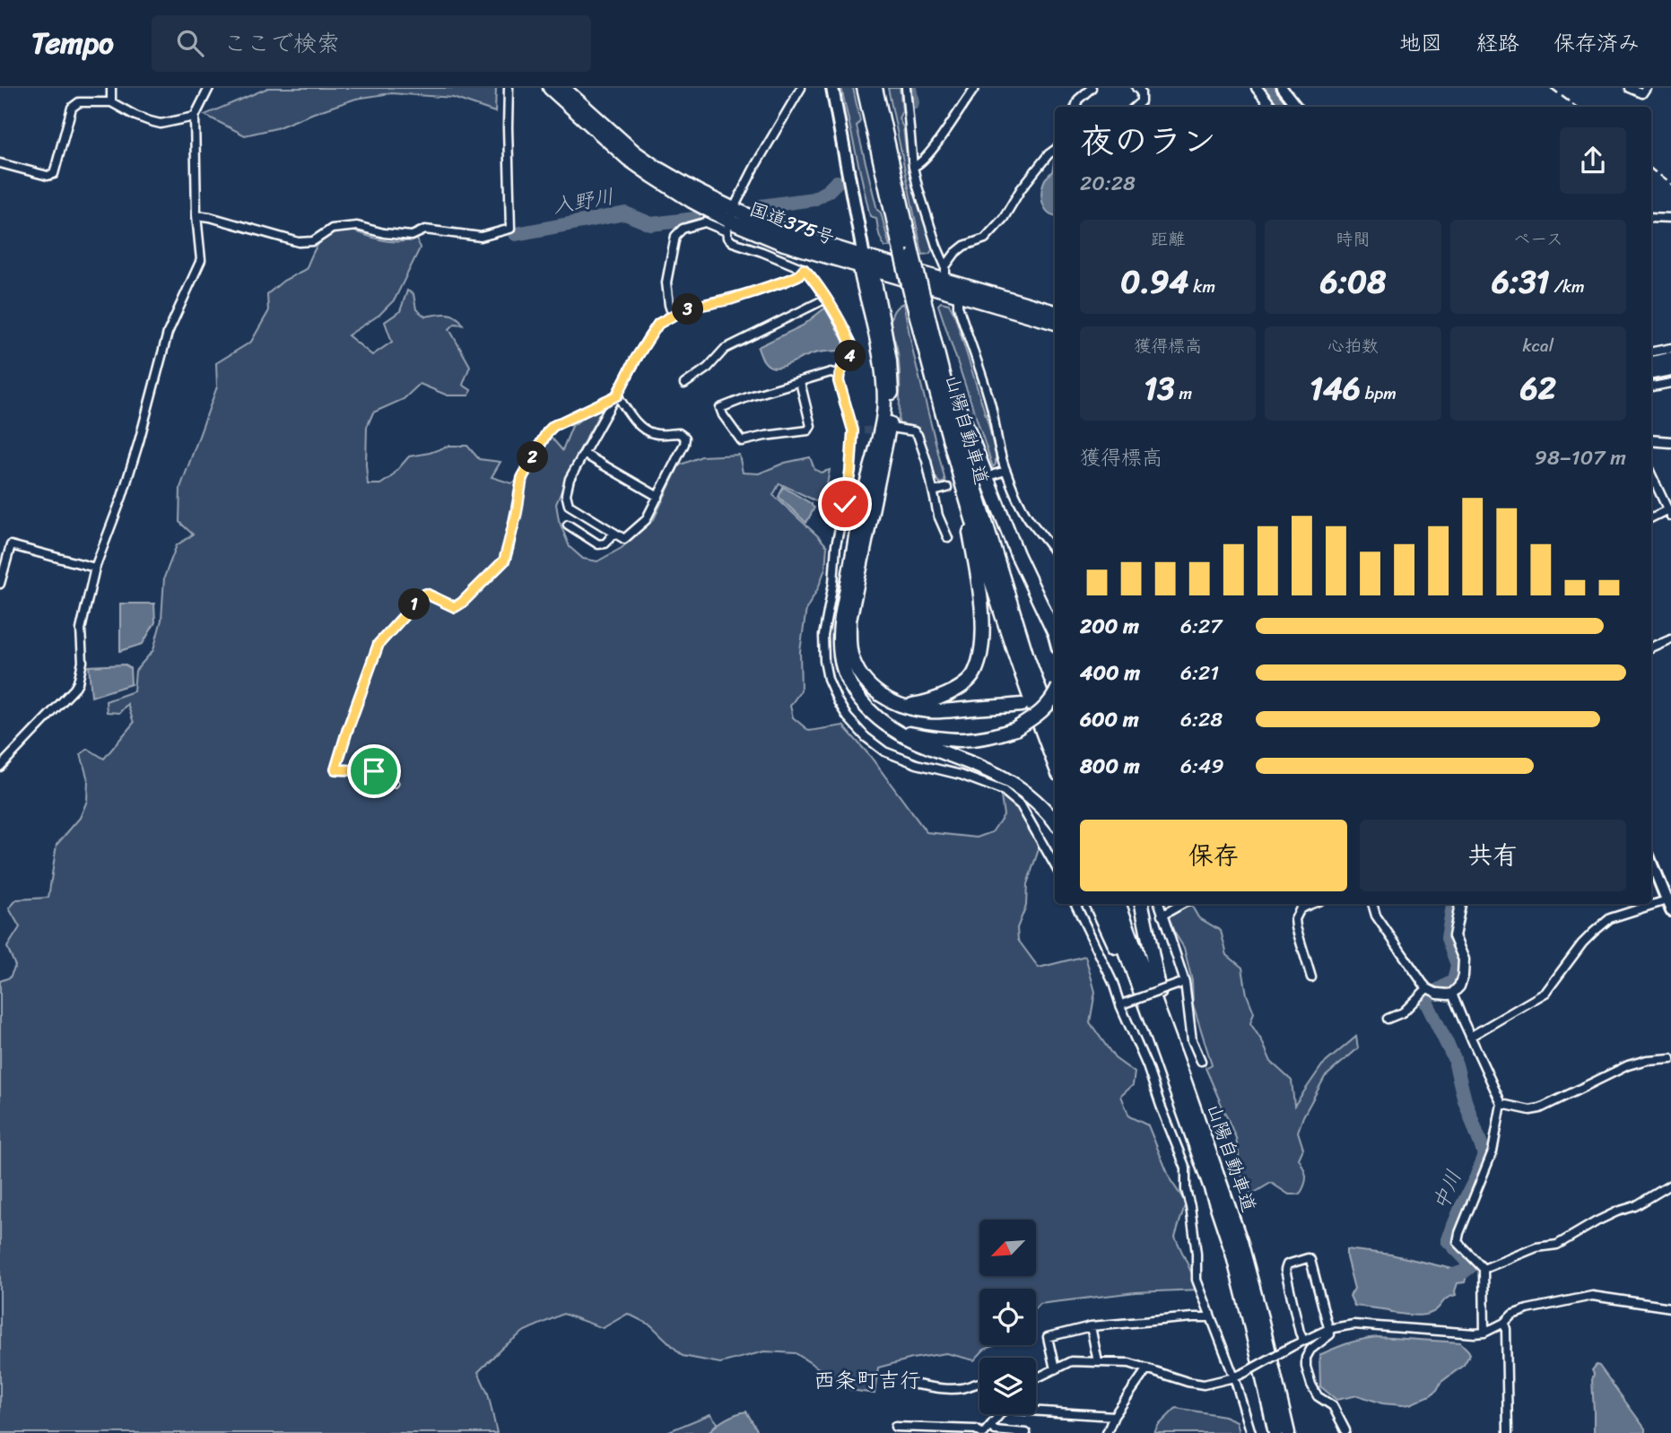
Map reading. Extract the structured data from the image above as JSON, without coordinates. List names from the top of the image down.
{
  "streets": {
    "highway": ["国道375号", "山陽自動車道"]
  },
  "districts": ["西条町吉行"],
  "water": ["入野川", "中川"],
  "north": "bottom left",
  "page": {
    "header": "Tempo",
    "search": "ここで検索",
    "nav": ["地図", "経路", "保存済み"],
    "heading": ["夜のラン", "20:28"],
    "stats": [
      ["距離", "0.94 km"],
      ["時間", "6:08"],
      ["ペース", "6:31 /km"],
      ["獲得標高", "13 m"],
      ["心拍数", "146 bpm"],
      ["kcal", "62"]
    ],
    "pins": [
      "3",
      "4",
      "2",
      "1"
    ],
    "chart": ["獲得標高", "98–107 m"],
    "list": [
      {
        "name": "200 m",
        "note": "6:27"
      },
      {
        "name": "400 m",
        "note": "6:21"
      },
      {
        "name": "600 m",
        "note": "6:28"
      },
      {
        "name": "800 m",
        "note": "6:49"
      }
    ],
    "buttons": ["保存", "共有"]
  }
}
